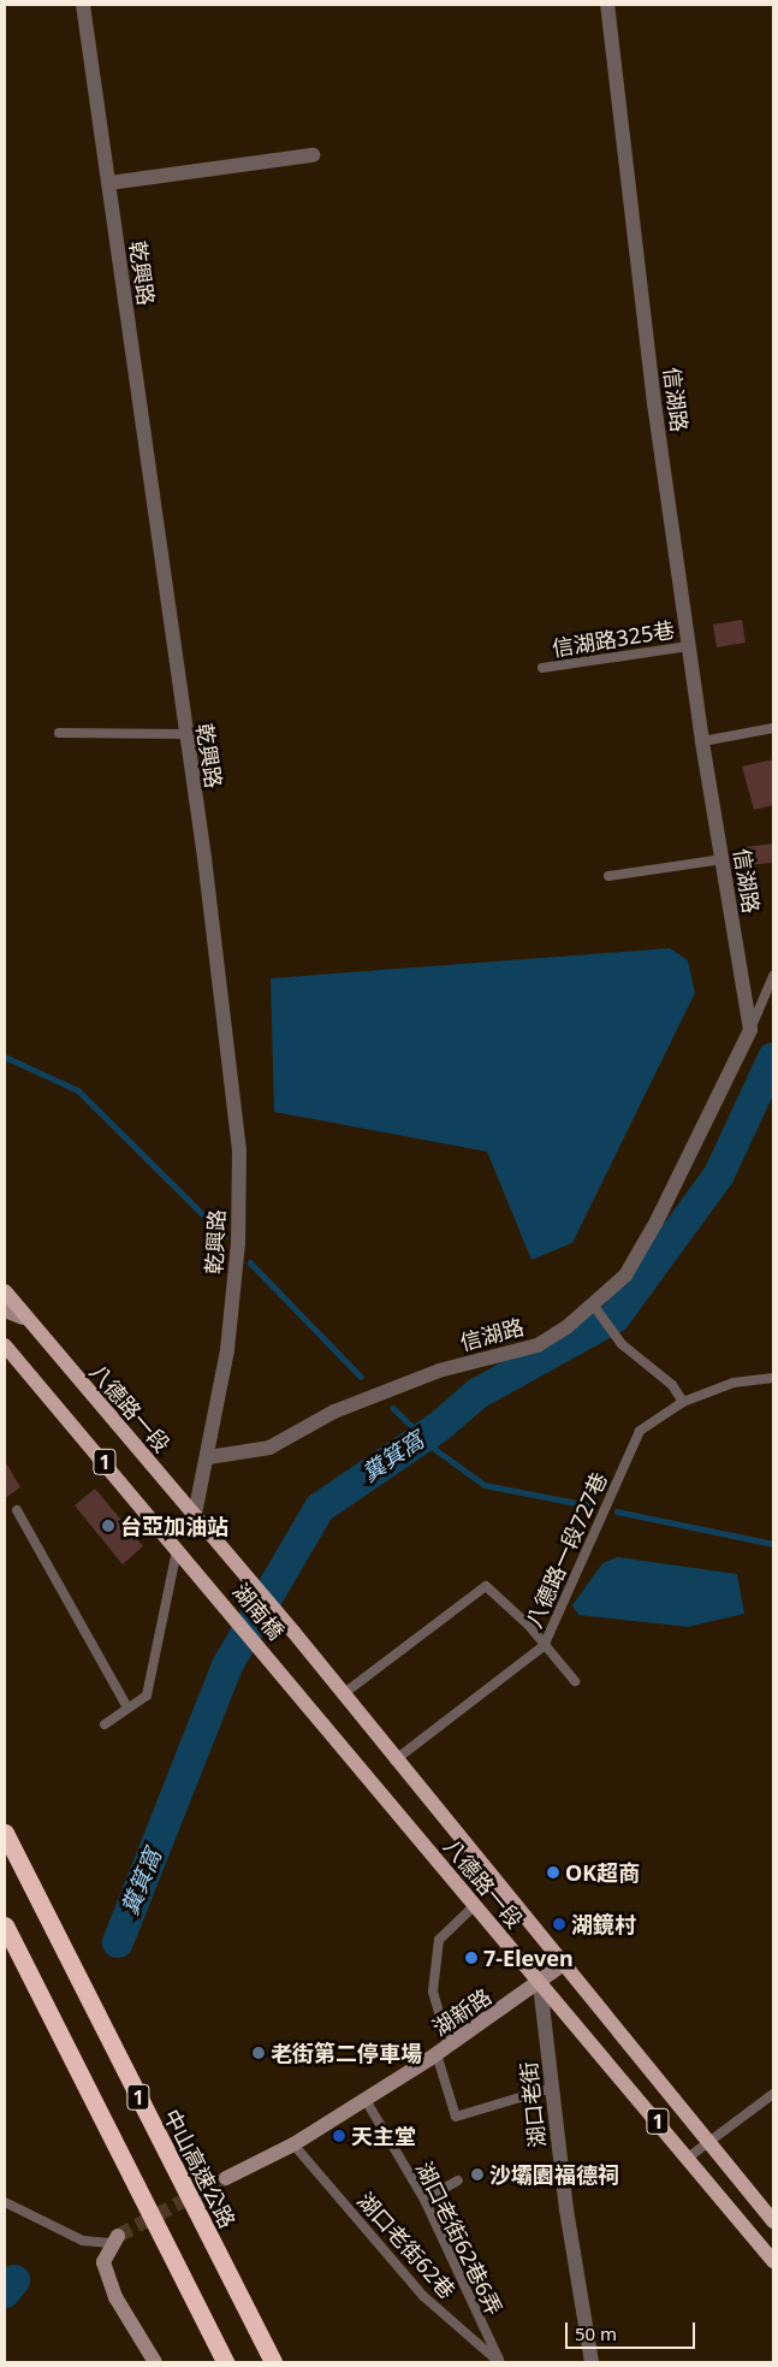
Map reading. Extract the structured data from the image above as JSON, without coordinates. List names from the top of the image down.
{
  "streets": {
    "highway": ["1", "中山高速公路"],
    "main road": ["八德路一段", "湖南橋"],
    "street": [
      "乾興路",
      "信湖路",
      "湖新路",
      "湖口老街"
    ],
    "lane": [
      "信湖路325巷",
      "八德路一段727巷",
      "湖口老街62巷6弄",
      "湖口老街62巷"
    ]
  },
  "crossings": [
    ["乾興路", "信湖路"],
    ["乾興路", "八德路一段"],
    ["信湖路", "信湖路325巷"],
    ["八德路一段", "八德路一段727巷"],
    ["八德路一段", "湖南橋"],
    ["八德路一段", "湖新路"],
    ["八德路一段", "湖口老街"],
    ["1", "湖南橋"],
    ["湖新路", "湖口老街"],
    ["湖新路", "湖口老街62巷6弄"],
    ["湖新路", "湖口老街62巷"],
    ["湖口老街62巷6弄", "湖口老街62巷"]
  ],
  "water": ["糞箕窩"],
  "places": [
    "台亞加油站",
    "OK超商",
    "湖鏡村",
    "7-Eleven",
    "老街第二停車場",
    "天主堂",
    "沙壩園福德祠"
  ],
  "scale_bar": "50 m"
}
